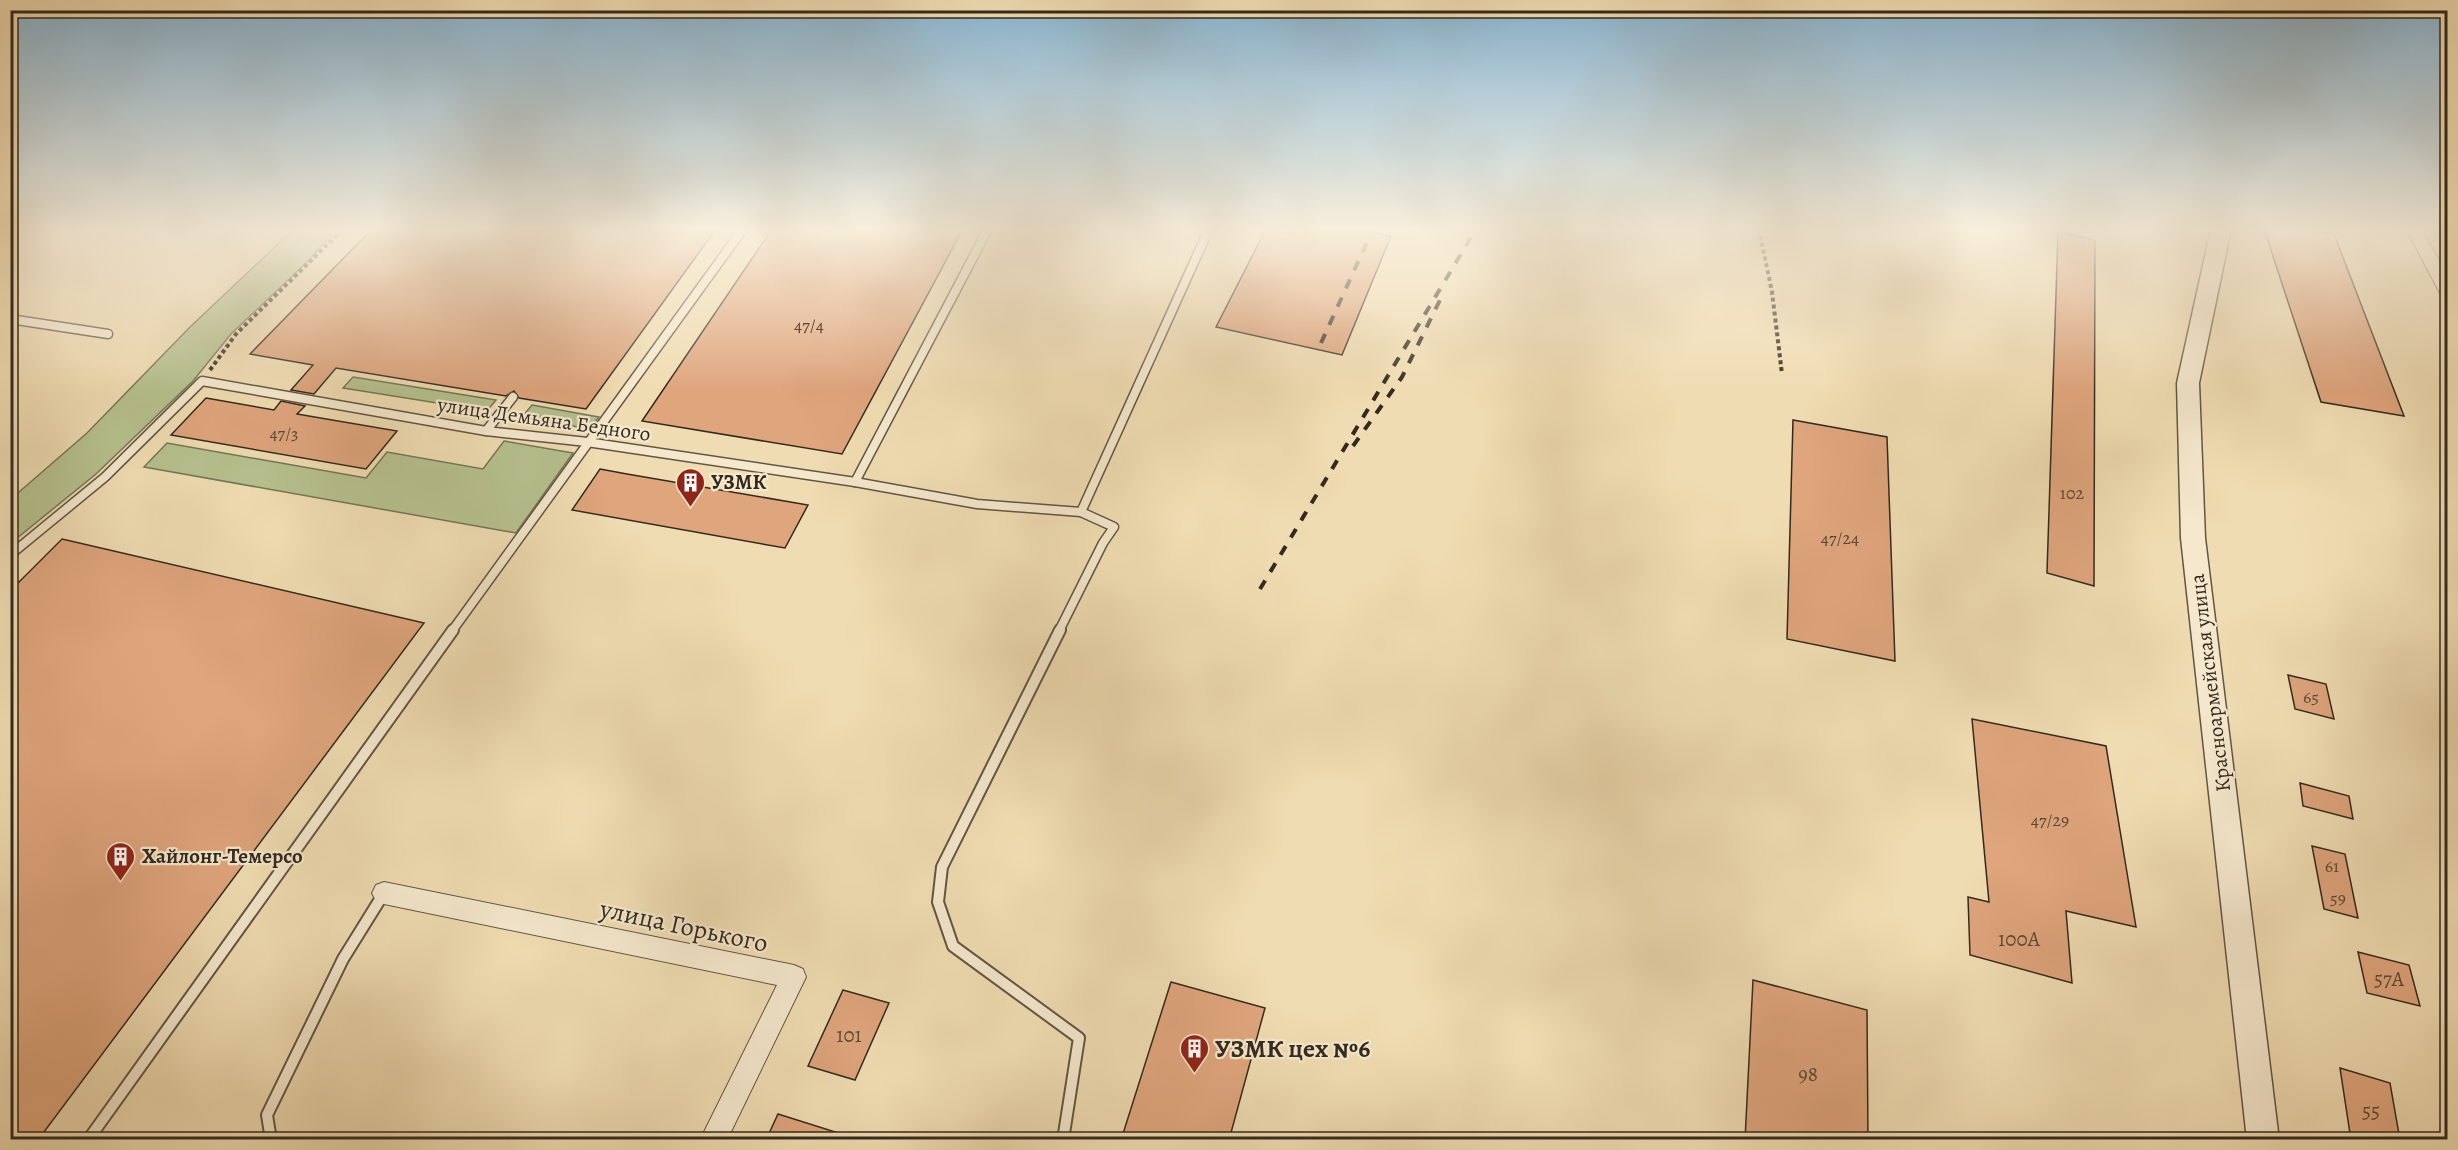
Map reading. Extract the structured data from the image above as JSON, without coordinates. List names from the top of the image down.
{
  "streets": {
    "street": ["Красноармейская улица", "улица Горького"],
    "lane": ["улица Демьяна Бедного"]
  },
  "places": {
    "building": ["УЗМК", "Хайлонг-Темерсо", "УЗМК цех №6"]
  },
  "house_numbers": [
    "47/4",
    "47/3",
    "102",
    "47/24",
    "65",
    "47/29",
    "61",
    "59",
    "100А",
    "57А",
    "101",
    "98",
    "55"
  ]
}
